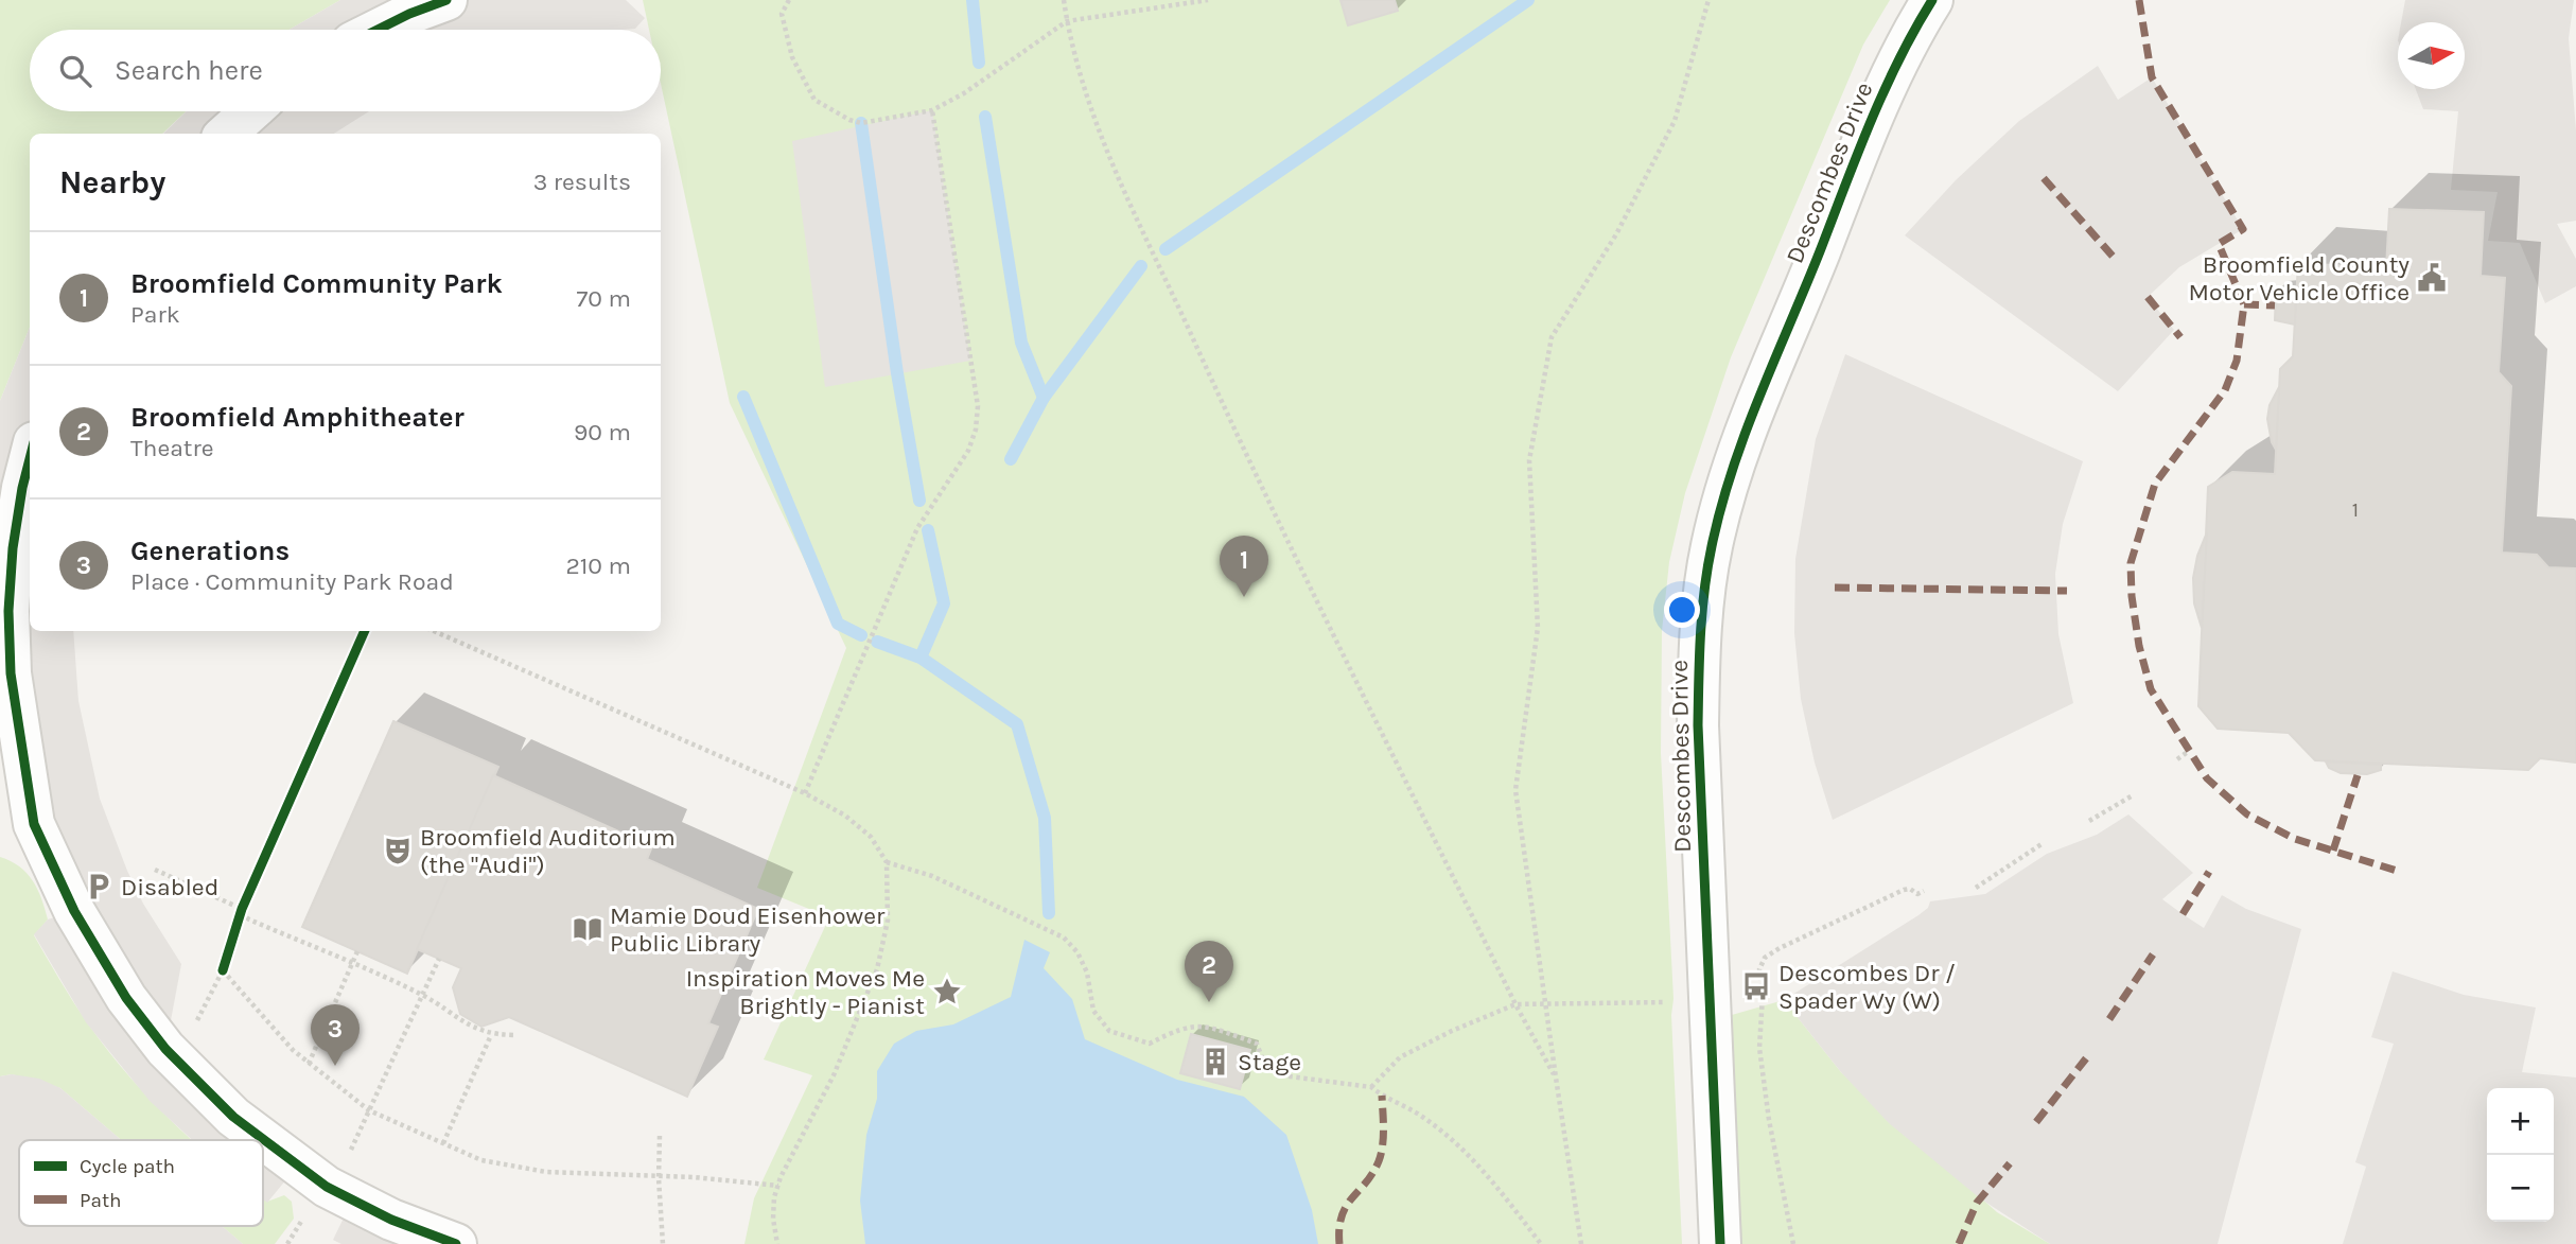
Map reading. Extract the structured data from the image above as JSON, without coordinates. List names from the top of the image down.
{
  "streets": {
    "street": ["Descombes Drive"]
  },
  "places": {
    "public building": ["Broomfield County Motor Vehicle Office"],
    "theatre": ["Broomfield Auditorium (the \"Audi\")"],
    "parking": ["Disabled"],
    "library": ["Mamie Doud Eisenhower Public Library"],
    "bus stop": ["Descombes Dr / Spader Wy (W)"],
    "place": ["Inspiration Moves Me Brightly - Pianist"],
    "building": ["Stage"]
  },
  "house_numbers": ["1"],
  "legend": ["Cycle path", "Path"],
  "north": "right",
  "page": {
    "search": "Search here",
    "heading": ["Nearby", "3 results"],
    "list": [
      {
        "mark": "1",
        "name": "Broomfield Community Park",
        "note": "Park",
        "value": "70 m"
      },
      {
        "mark": "2",
        "name": "Broomfield Amphitheater",
        "note": "Theatre",
        "value": "90 m"
      },
      {
        "mark": "3",
        "name": "Generations",
        "note": "Place · Community Park Road",
        "value": "210 m"
      }
    ],
    "pins": ["1", "2", "3"],
    "map_buttons": ["+", "−"]
  }
}
